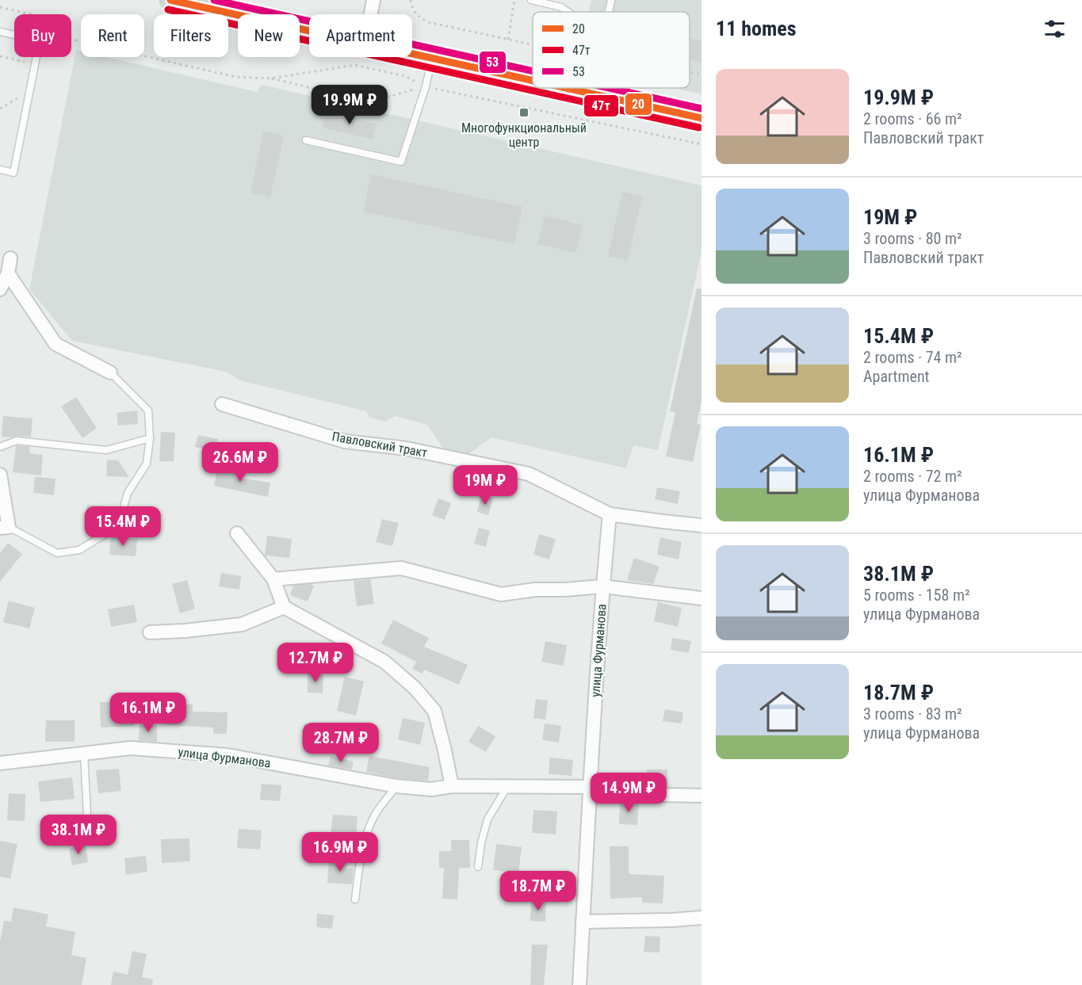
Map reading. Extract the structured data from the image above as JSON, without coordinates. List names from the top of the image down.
{
  "streets": {
    "street": ["Павловский тракт", "улица Фурманова"]
  },
  "crossings": [
    ["Павловский тракт", "улица Фурманова"]
  ],
  "places": {
    "transit": ["Многофункциональный центр"]
  },
  "lines": ["transit line 20", "transit line 53", "transit line 47т"],
  "legend": ["20", "47т", "53"],
  "page": {
    "heading": "11 homes",
    "chip": [
      "Buy",
      "Rent",
      "Filters",
      "New",
      "Apartment"
    ],
    "list": [
      {
        "name": "19.9M ₽",
        "note": "2 rooms · 66 m² · Павловский тракт"
      },
      {
        "name": "19M ₽",
        "note": "3 rooms · 80 m² · Павловский тракт"
      },
      {
        "name": "15.4M ₽",
        "note": "2 rooms · 74 m² · Apartment"
      },
      {
        "name": "16.1M ₽",
        "note": "2 rooms · 72 m² · улица Фурманова"
      },
      {
        "name": "38.1M ₽",
        "note": "5 rooms · 158 m² · улица Фурманова"
      },
      {
        "name": "18.7M ₽",
        "note": "3 rooms · 83 m² · улица Фурманова"
      }
    ],
    "price": [
      "19.9M ₽",
      "26.6M ₽",
      "19M ₽",
      "15.4M ₽",
      "12.7M ₽",
      "16.1M ₽",
      "28.7M ₽",
      "14.9M ₽",
      "38.1M ₽",
      "16.9M ₽",
      "18.7M ₽"
    ]
  }
}
